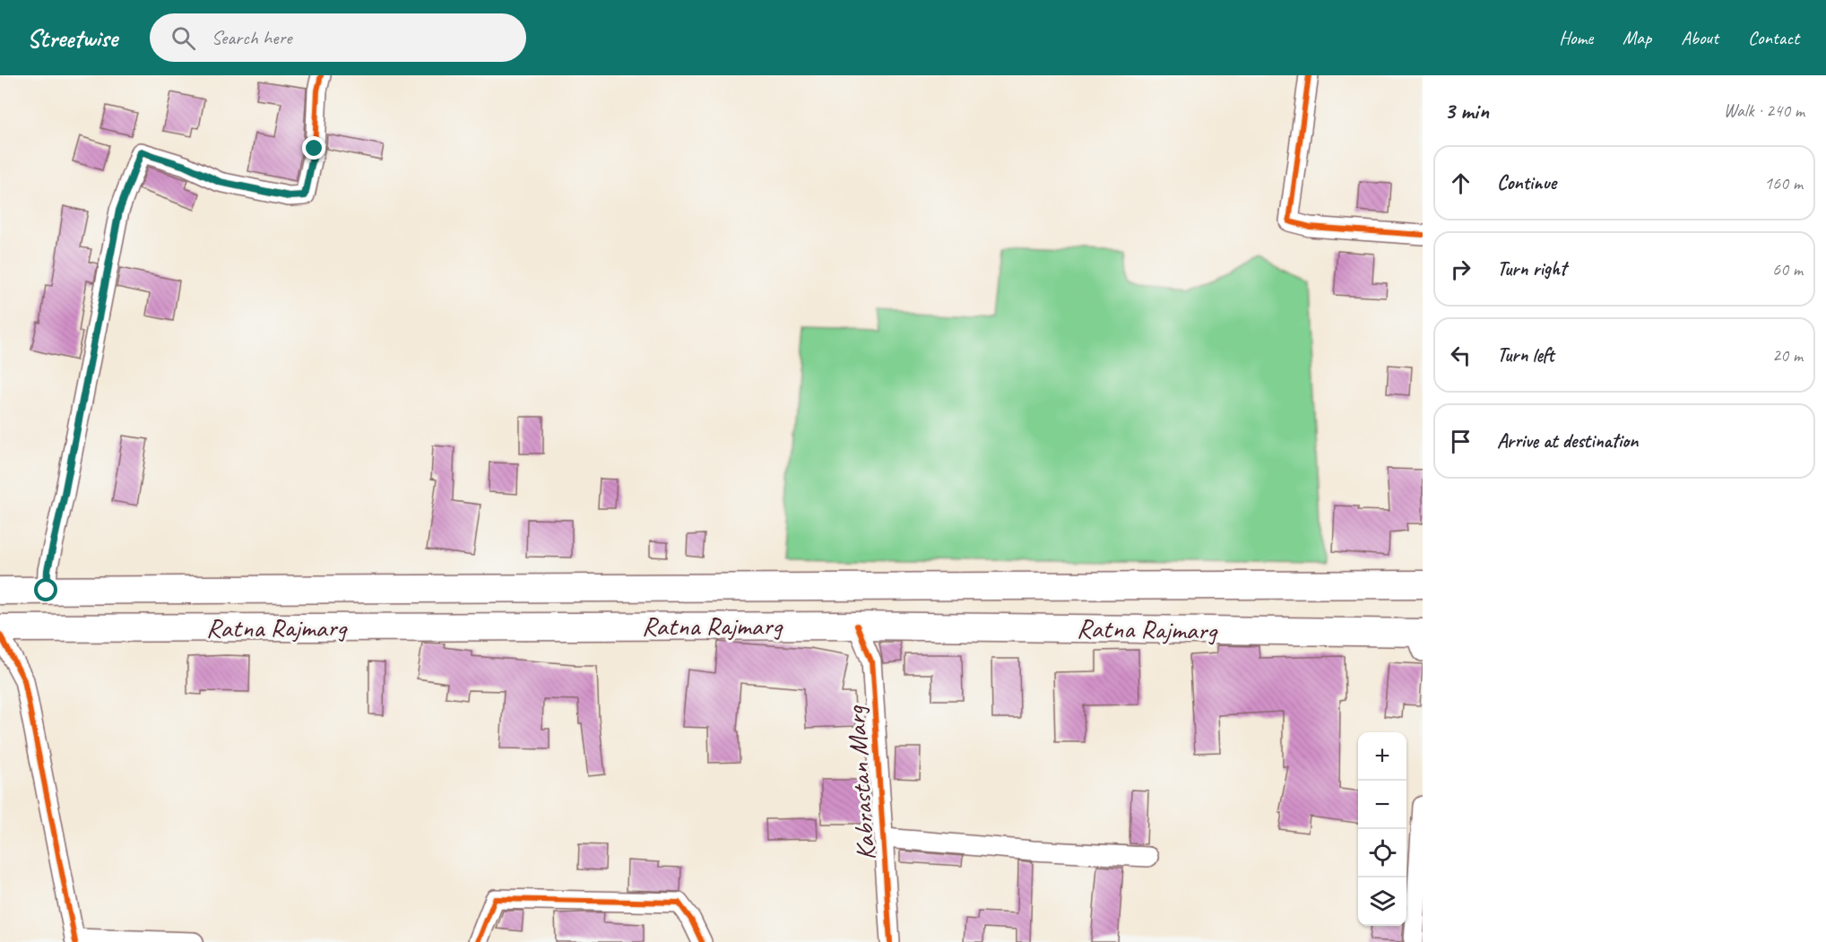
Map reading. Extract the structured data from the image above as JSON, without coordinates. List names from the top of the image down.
{
  "streets": {
    "highway": ["Ratna Rajmarg"],
    "street": ["Kabrastan Marg"]
  },
  "crossings": [
    ["Ratna Rajmarg", "Kabrastan Marg"]
  ],
  "page": {
    "header": "Streetwise",
    "search": "Search here",
    "nav": [
      "Home",
      "Map",
      "About",
      "Contact"
    ],
    "heading": ["3 min", "Walk · 240 m"],
    "list": [
      ["Continue", "160 m"],
      ["Turn right", "60 m"],
      ["Turn left", "20 m"],
      "Arrive at destination"
    ],
    "map_buttons": ["+", "−"]
  }
}
